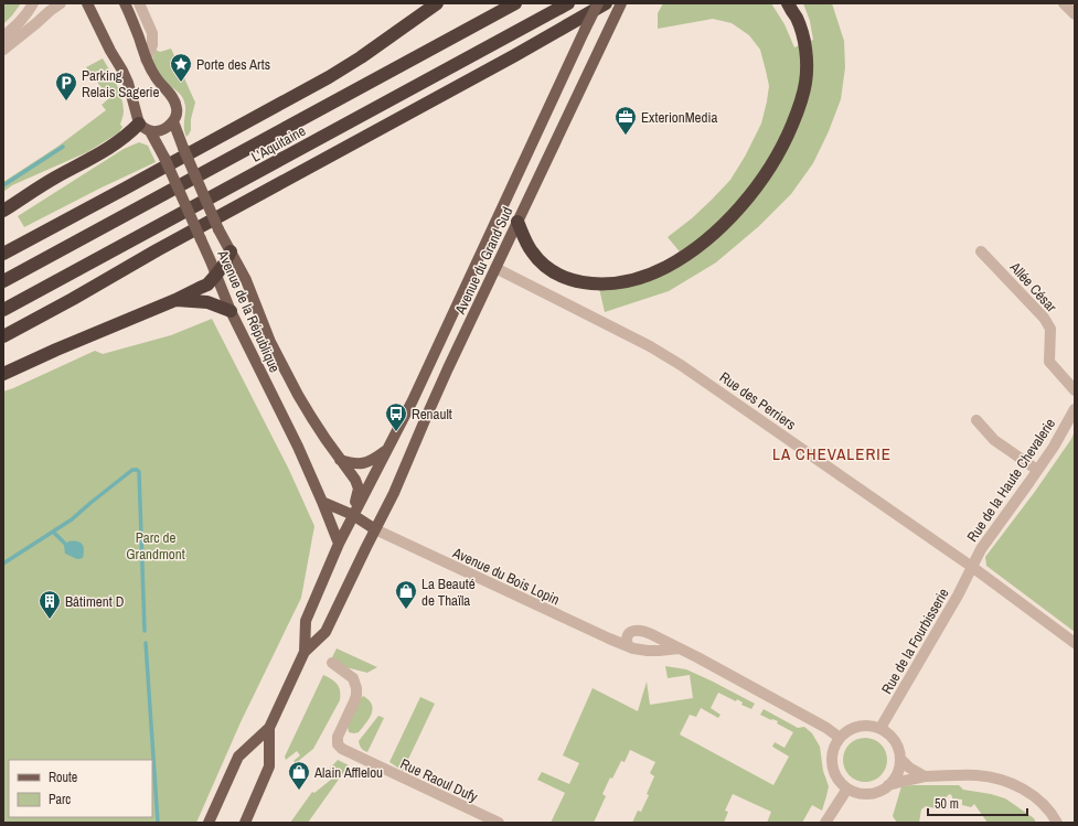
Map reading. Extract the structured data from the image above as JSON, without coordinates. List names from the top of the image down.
{
  "streets": {
    "highway": ["L'Aquitaine"],
    "main road": ["Avenue du Grand Sud", "Avenue de la République"],
    "street": [
      "Allée César",
      "Rue des Perriers",
      "Rue de la Haute Chevalerie",
      "Avenue du Bois Lopin",
      "Rue de la Fourbisserie",
      "Rue Raoul Dufy"
    ]
  },
  "crossings": [
    ["Avenue du Grand Sud", "Avenue de la République"],
    ["Avenue du Grand Sud", "Rue des Perriers"],
    ["Avenue du Grand Sud", "Avenue du Bois Lopin"],
    ["Rue des Perriers", "Rue de la Haute Chevalerie"],
    ["Rue des Perriers", "Rue de la Fourbisserie"],
    ["Rue de la Haute Chevalerie", "Rue de la Fourbisserie"]
  ],
  "districts": ["LA CHEVALERIE"],
  "parks": ["Parc de Grandmont"],
  "places": {
    "place": ["Porte des Arts"],
    "parking": ["Parking Relais Sagerie"],
    "office": ["ExterionMedia"],
    "bus stop": ["Renault"],
    "shop": ["La Beauté de Thaïla", "Alain Afflelou"],
    "building": ["Bâtiment D"]
  },
  "legend": ["Route", "Parc"],
  "scale_bar": "50 m"
}
